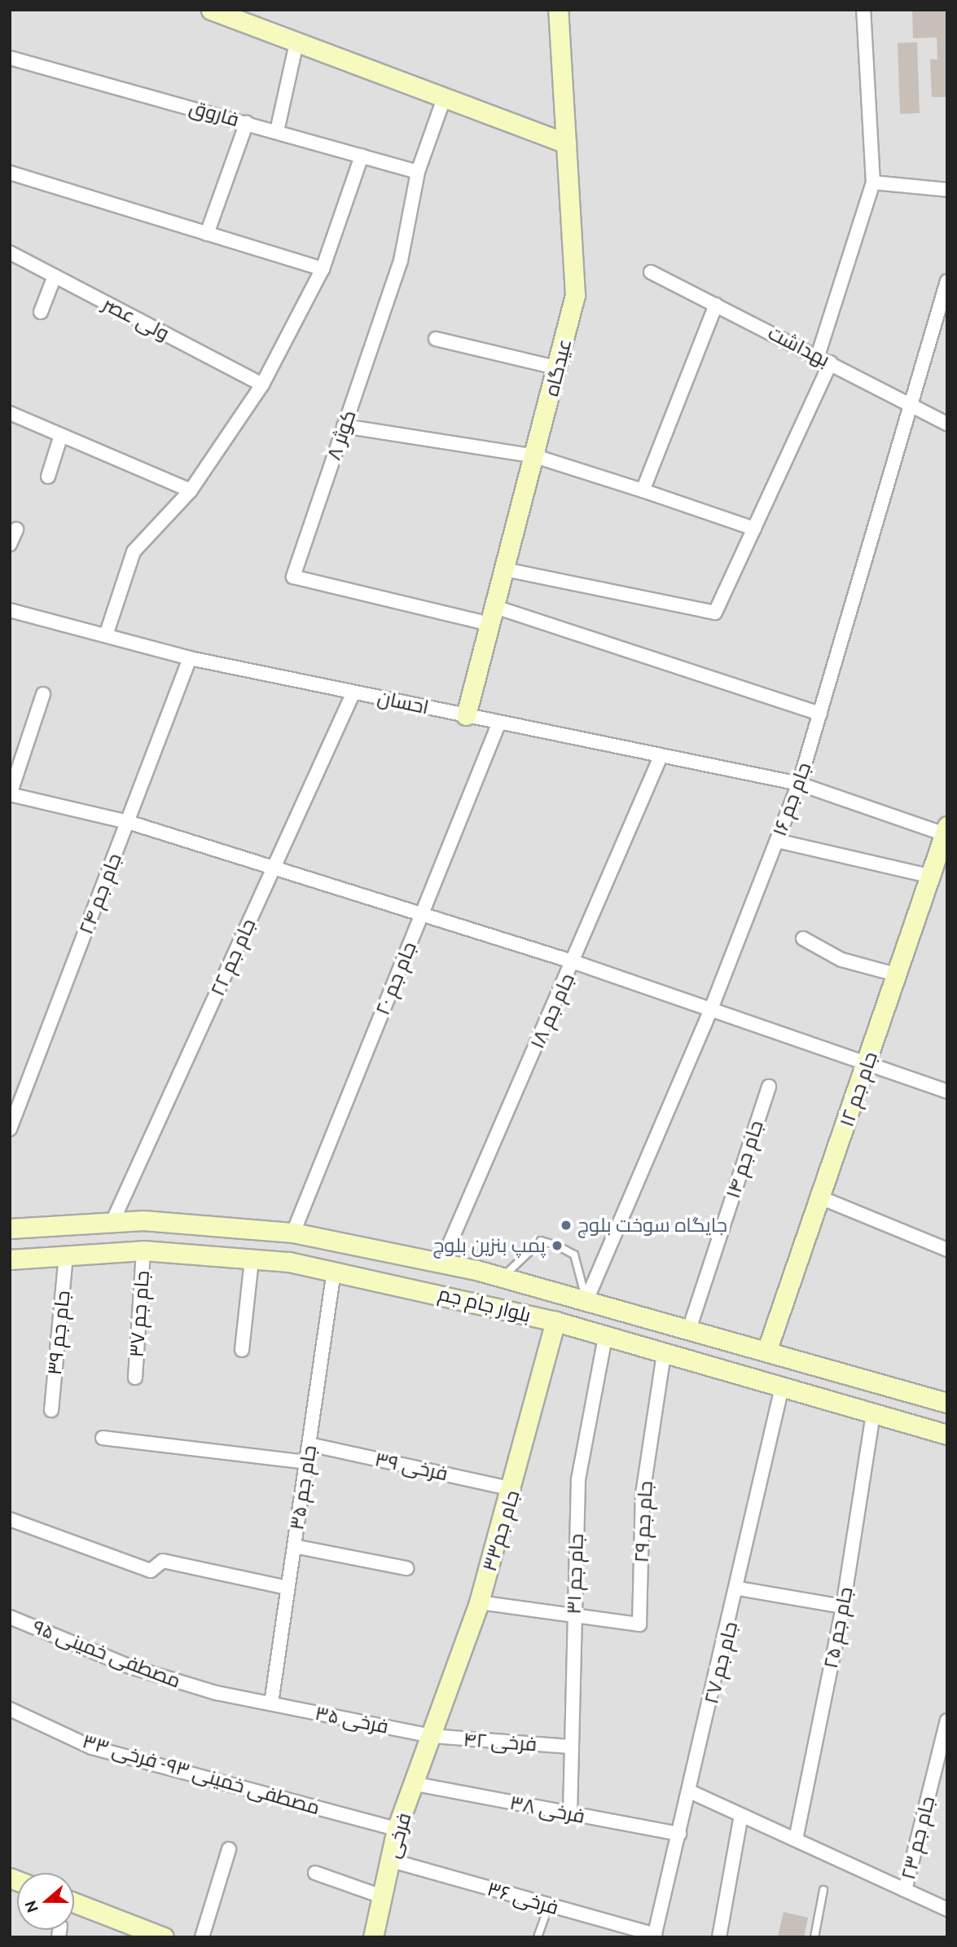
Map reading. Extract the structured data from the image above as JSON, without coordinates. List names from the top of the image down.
{
  "streets": {
    "street": [
      "فاروق",
      "ولی عصر",
      "بهداشت",
      "عیدگاه",
      "کوثر ۸",
      "احسان",
      "جام جم ۱۶",
      "جام جم ۲۴",
      "جام جم ۲۲",
      "جام جم ۲۰",
      "جام جم ۱۸",
      "جام جم ۱۲",
      "جام جم ۱۴",
      "بلوار جام جم",
      "جام جم ۳۷",
      "جام جم ۳۹",
      "فرخی ۳۹",
      "جام جم ۳۵",
      "جام جم ۲۹",
      "جام جم۳۳",
      "جام جم ۳۱",
      "جام جم ۲۵",
      "مصطفی خمینی ۹۵",
      "جام جم ۲۷",
      "فرخی ۳۵",
      "فرخی ۴۲",
      "مصطفی خمینی ۹۳- فرخی ۳۳",
      "فرخی ۳۸",
      "فرخی",
      "جام جم ۲۳",
      "فرخی ۳۶"
    ]
  },
  "crossings": [
    ["فاروق", "کوثر ۸"],
    ["بهداشت", "جام جم ۱۶"],
    ["عیدگاه", "کوثر ۸"],
    ["عیدگاه", "احسان"],
    ["احسان", "جام جم ۱۶"],
    ["احسان", "جام جم ۲۴"],
    ["احسان", "جام جم ۲۲"],
    ["احسان", "جام جم ۲۰"],
    ["احسان", "جام جم ۱۸"],
    ["احسان", "جام جم ۱۲"],
    ["جام جم ۱۶", "بلوار جام جم"],
    ["جام جم ۲۲", "بلوار جام جم"],
    ["جام جم ۲۰", "بلوار جام جم"],
    ["جام جم ۱۸", "بلوار جام جم"],
    ["جام جم ۱۲", "بلوار جام جم"],
    ["جام جم ۱۴", "بلوار جام جم"],
    ["بلوار جام جم", "جام جم ۳۷"],
    ["بلوار جام جم", "جام جم ۳۹"],
    ["بلوار جام جم", "جام جم ۳۵"],
    ["بلوار جام جم", "جام جم ۲۹"],
    ["بلوار جام جم", "جام جم۳۳"],
    ["بلوار جام جم", "جام جم ۳۱"],
    ["بلوار جام جم", "جام جم ۲۵"],
    ["بلوار جام جم", "جام جم ۲۷"],
    ["فرخی ۳۹", "جام جم ۳۵"],
    ["فرخی ۳۹", "جام جم۳۳"],
    ["جام جم ۳۵", "مصطفی خمینی ۹۵"],
    ["جام جم ۳۵", "فرخی ۳۵"],
    ["جام جم ۲۹", "جام جم ۳۱"],
    ["جام جم۳۳", "فرخی ۳۵"],
    ["جام جم۳۳", "فرخی ۴۲"],
    ["جام جم۳۳", "فرخی"],
    ["جام جم ۳۱", "فرخی ۴۲"],
    ["جام جم ۳۱", "فرخی ۳۸"],
    ["مصطفی خمینی ۹۵", "فرخی ۳۵"],
    ["جام جم ۲۷", "فرخی ۳۸"],
    ["جام جم ۲۷", "فرخی ۳۶"],
    ["فرخی ۳۵", "فرخی ۴۲"],
    ["فرخی ۳۵", "فرخی"],
    ["فرخی ۴۲", "فرخی"],
    ["مصطفی خمینی ۹۳- فرخی ۳۳", "فرخی"],
    ["فرخی ۳۸", "فرخی"],
    ["فرخی", "فرخی ۳۶"]
  ],
  "places": ["جایگاه سوخت بلوچ", "پمپ بنزین بلوچ"],
  "north": "left"
}
